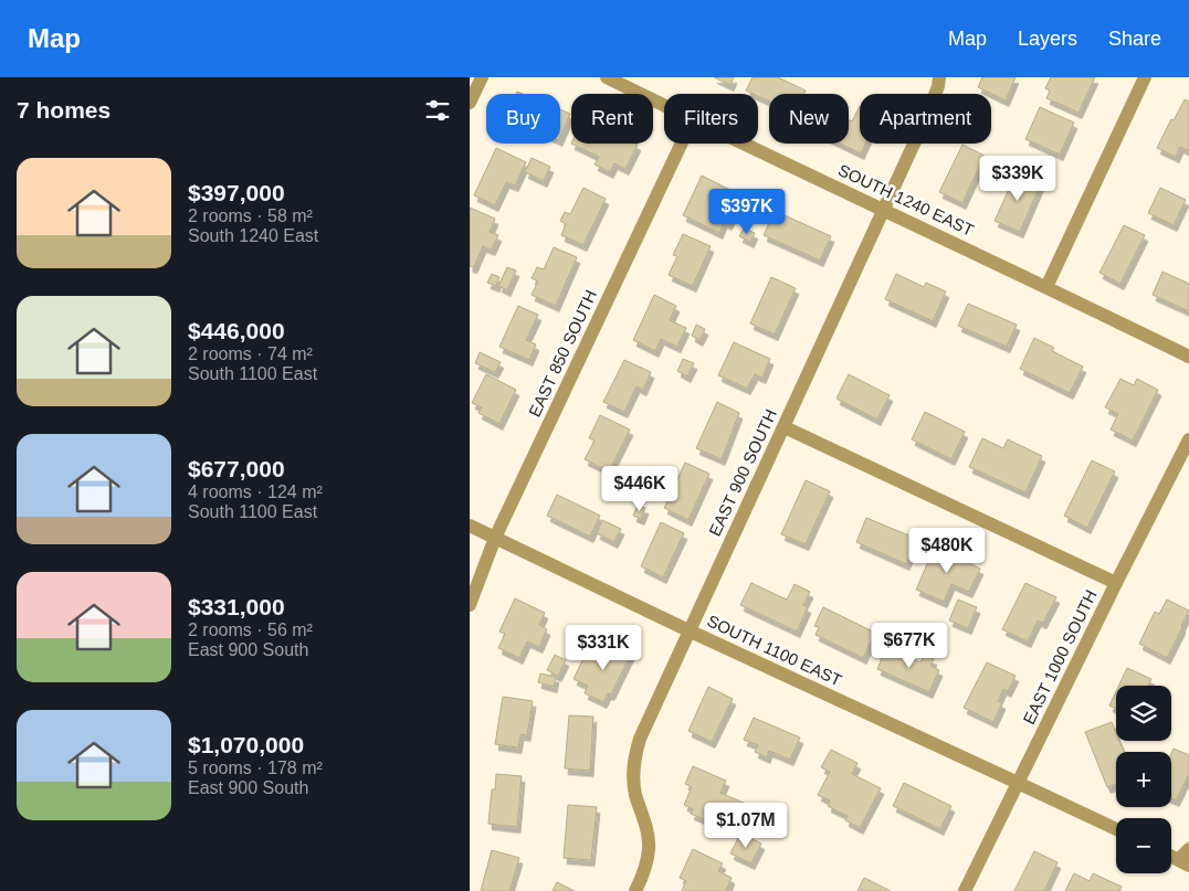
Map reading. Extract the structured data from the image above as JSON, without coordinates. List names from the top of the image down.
{
  "streets": {
    "street": [
      "SOUTH 1240 EAST",
      "EAST 850 SOUTH",
      "EAST 900 SOUTH",
      "SOUTH 1100 EAST",
      "EAST 1000 SOUTH"
    ]
  },
  "crossings": [
    ["SOUTH 1240 EAST", "EAST 900 SOUTH"],
    ["EAST 850 SOUTH", "SOUTH 1100 EAST"],
    ["EAST 900 SOUTH", "SOUTH 1100 EAST"],
    ["SOUTH 1100 EAST", "EAST 1000 SOUTH"]
  ],
  "page": {
    "header": "Map",
    "nav": ["Map", "Layers", "Share"],
    "heading": "7 homes",
    "chip": [
      "Buy",
      "Rent",
      "Filters",
      "New",
      "Apartment"
    ],
    "list": [
      {
        "name": "$397,000",
        "note": "2 rooms · 58 m² · South 1240 East"
      },
      {
        "name": "$446,000",
        "note": "2 rooms · 74 m² · South 1100 East"
      },
      {
        "name": "$677,000",
        "note": "4 rooms · 124 m² · South 1100 East"
      },
      {
        "name": "$331,000",
        "note": "2 rooms · 56 m² · East 900 South"
      },
      {
        "name": "$1,070,000",
        "note": "5 rooms · 178 m² · East 900 South"
      }
    ],
    "price": [
      "$339K",
      "$397K",
      "$446K",
      "$480K",
      "$677K",
      "$331K",
      "$1.07M"
    ],
    "map_buttons": ["+", "−"]
  }
}
